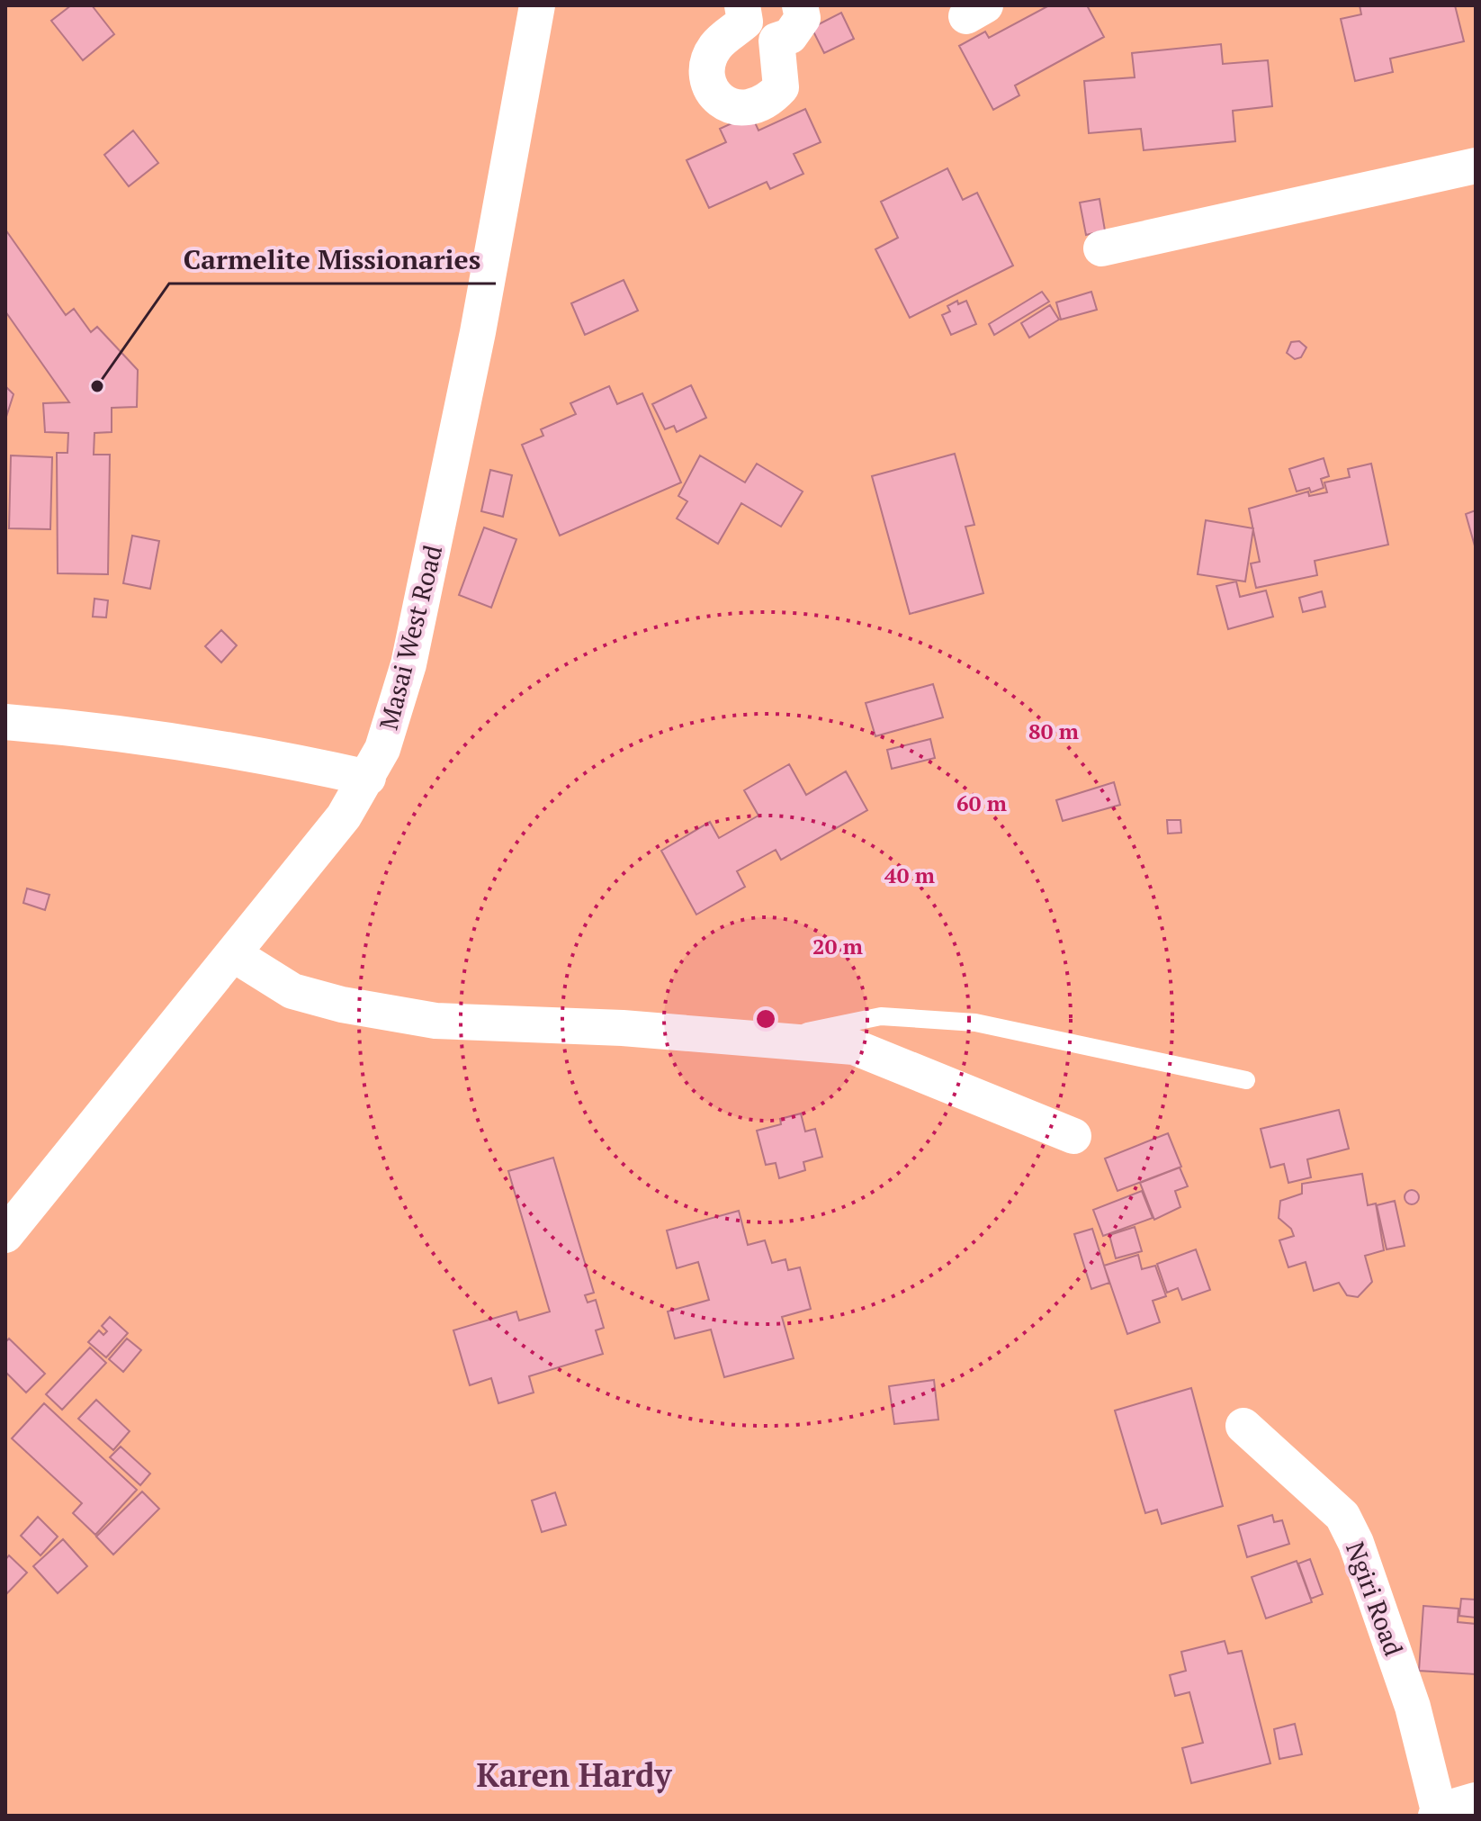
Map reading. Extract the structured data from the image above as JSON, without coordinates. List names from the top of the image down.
{
  "streets": {
    "street": ["Masai West Road", "Ngiri Road"]
  },
  "districts": ["Karen Hardy"],
  "places": ["Carmelite Missionaries"],
  "rings": [
    "80 m",
    "60 m",
    "40 m",
    "20 m"
  ]
}
